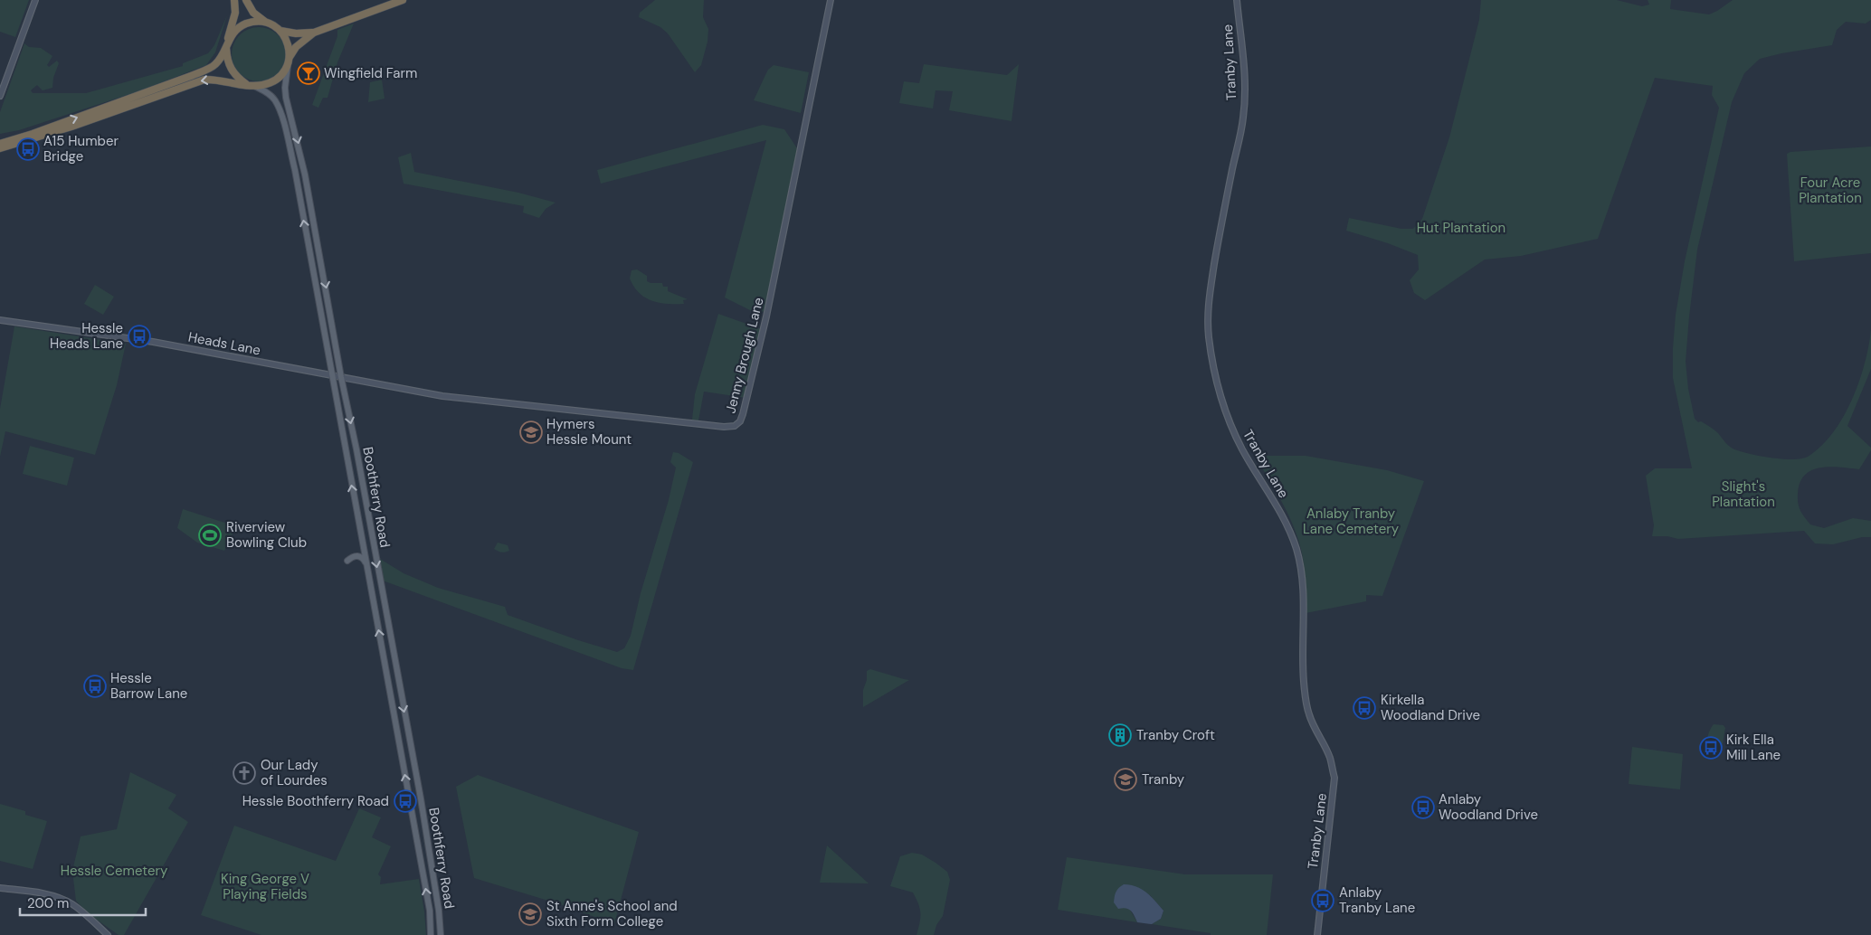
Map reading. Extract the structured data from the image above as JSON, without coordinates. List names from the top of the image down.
{
  "streets": {
    "main road": ["Boothferry Road"],
    "street": ["Tranby Lane", "Heads Lane", "Jenny Brough Lane"]
  },
  "crossings": [
    ["Heads Lane", "Jenny Brough Lane"],
    ["Heads Lane", "Boothferry Road"]
  ],
  "parks": [
    "Four Acre Plantation",
    "Hut Plantation",
    "Slight's Plantation",
    "Anlaby Tranby Lane Cemetery",
    "Hessle Cemetery",
    "King George V Playing Fields"
  ],
  "places": {
    "bar": ["Wingfield Farm"],
    "bus stop": [
      "A15 Humber Bridge",
      "Hessle Heads Lane",
      "Hessle Barrow Lane",
      "Kirkella Woodland Drive",
      "Kirk Ella Mill Lane",
      "Hessle Boothferry Road",
      "Anlaby Woodland Drive",
      "Anlaby Tranby Lane"
    ],
    "school or university": ["Hymers Hessle Mount", "Tranby", "St Anne's School and Sixth Form College"],
    "sports": ["Riverview Bowling Club"],
    "building": ["Tranby Croft"],
    "church": ["Our Lady of Lourdes"]
  },
  "scale_bar": "200 m"
}
